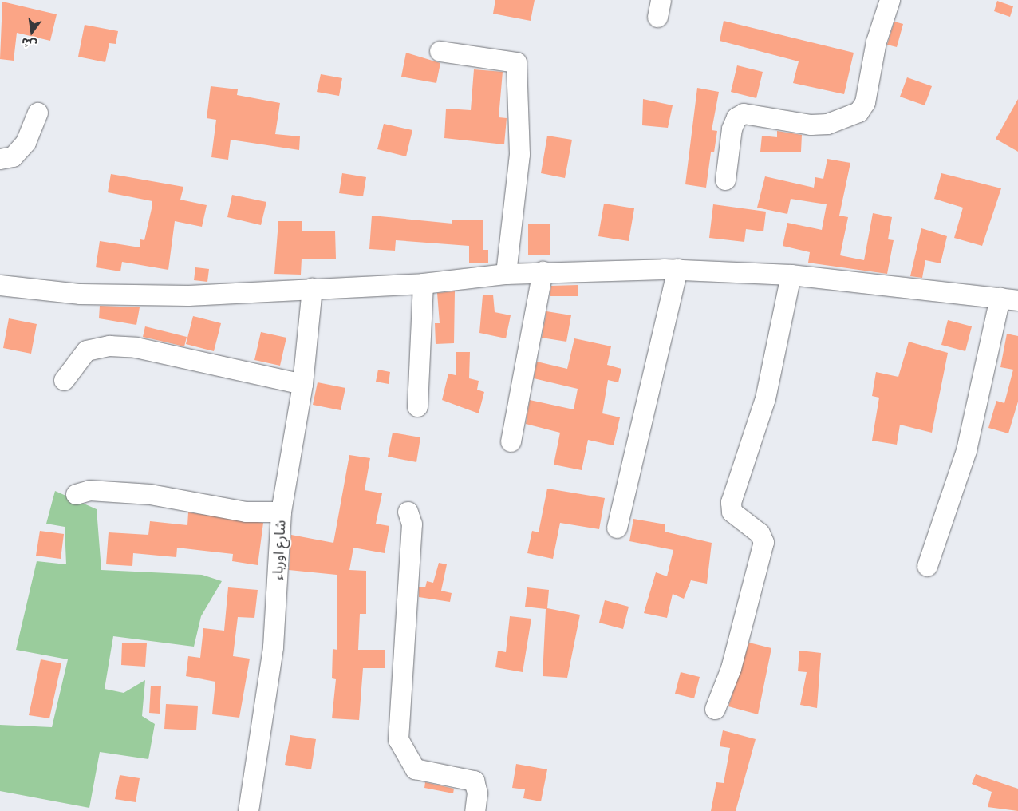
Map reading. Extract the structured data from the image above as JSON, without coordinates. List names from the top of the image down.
{
  "streets": {
    "street": ["شارع اورباء"]
  },
  "north": "bottom"
}
